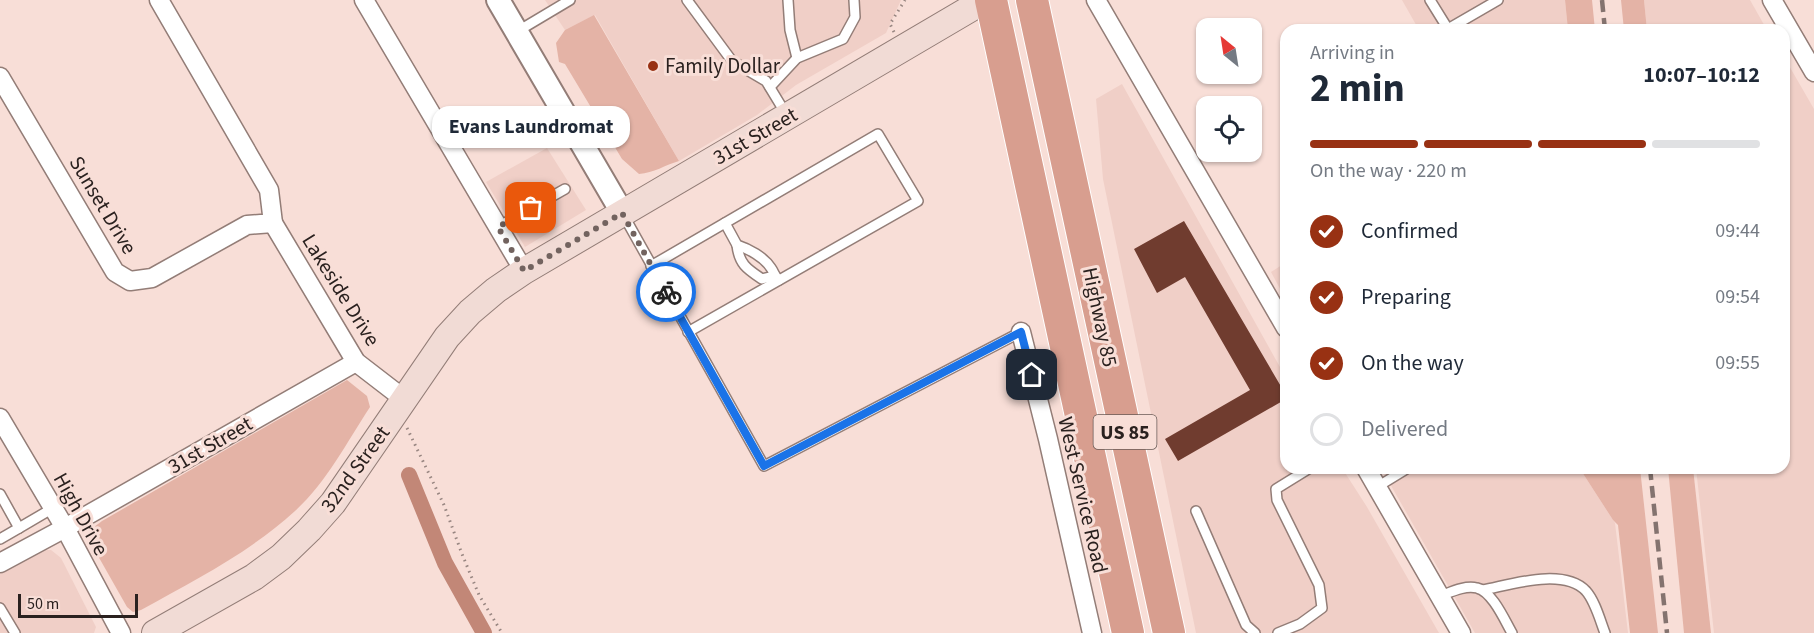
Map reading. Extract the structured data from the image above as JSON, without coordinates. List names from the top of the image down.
{
  "streets": {
    "highway": ["Highway 85", "US 85"],
    "main road": ["31st Street", "32nd Street"],
    "street": [
      "Sunset Drive",
      "Lakeside Drive",
      "West Service Road",
      "High Drive"
    ]
  },
  "crossings": [
    ["31st Street", "Lakeside Drive"],
    ["31st Street", "32nd Street"],
    ["31st Street", "High Drive"],
    ["Sunset Drive", "Lakeside Drive"],
    ["Lakeside Drive", "32nd Street"]
  ],
  "places": ["Family Dollar", "Evans Laundromat"],
  "scale_bar": "50 m",
  "north": "top left",
  "page": {
    "heading": ["2 min", "Arriving in", "10:07–10:12"],
    "bubble": "Evans Laundromat",
    "bar": "On the way · 220 m",
    "list": [
      ["Confirmed", "09:44"],
      ["Preparing", "09:54"],
      ["On the way", "09:55"],
      "Delivered"
    ],
    "scale": "50 m"
  }
}
